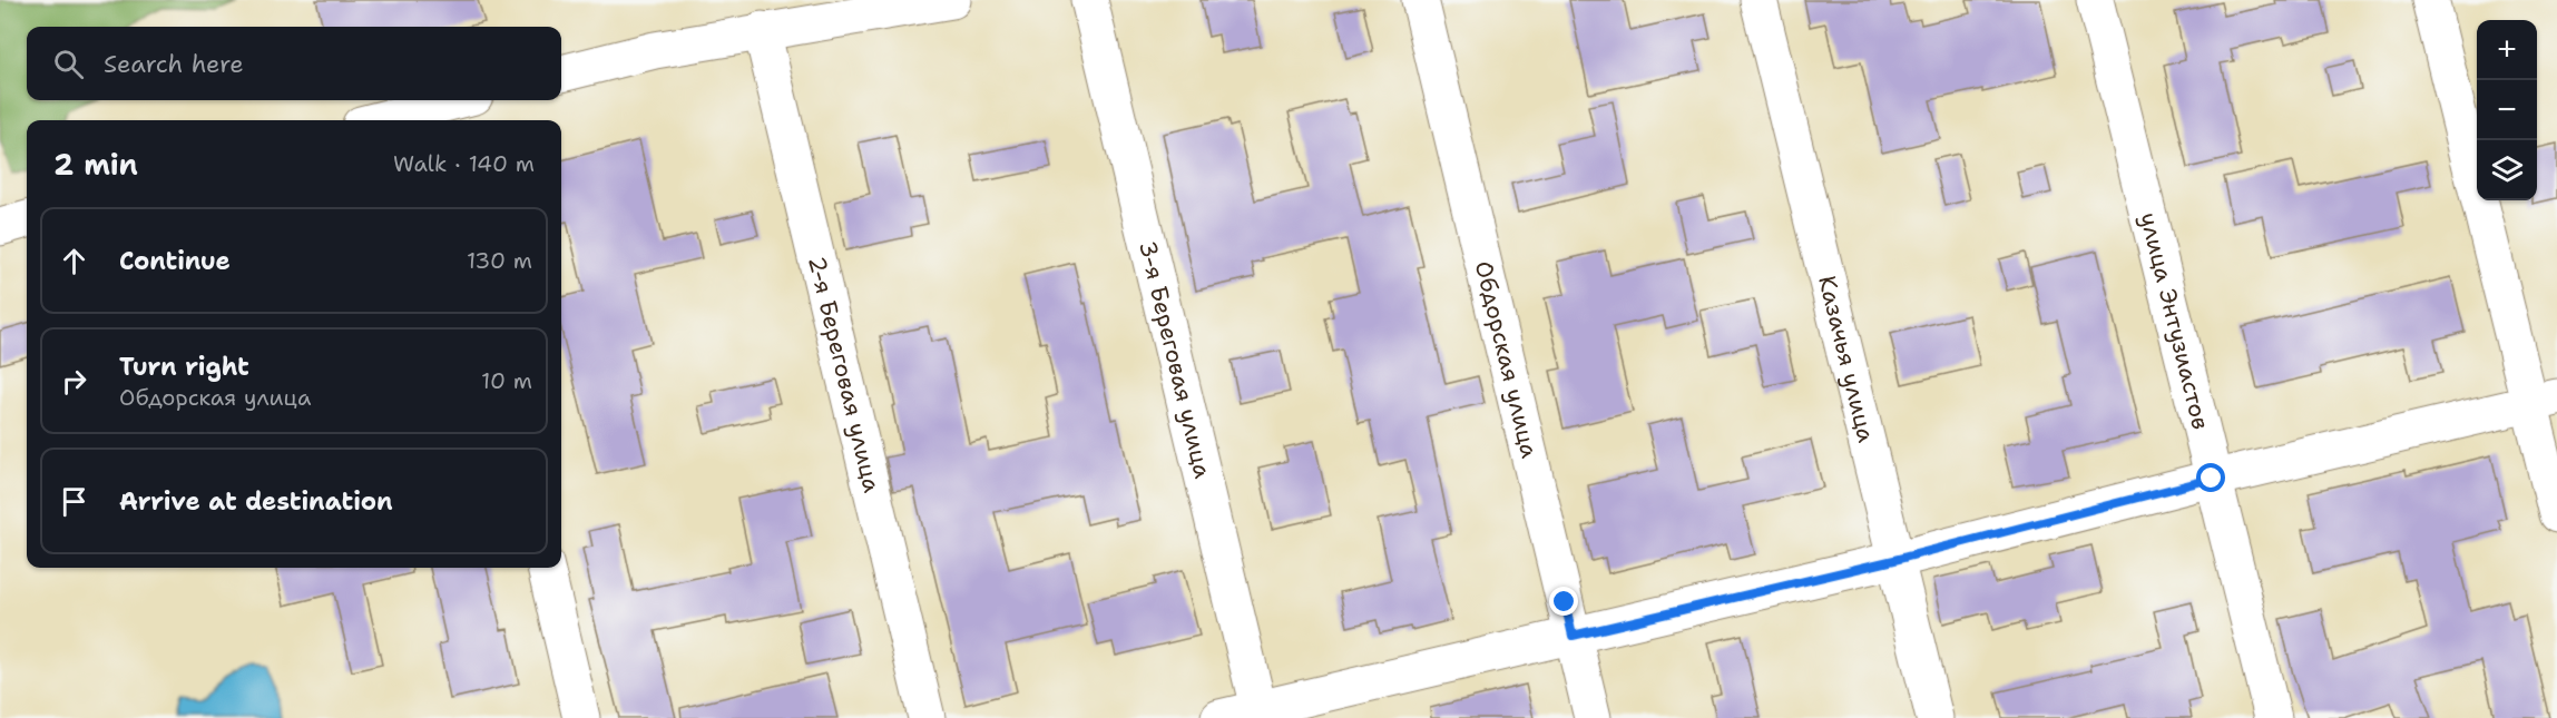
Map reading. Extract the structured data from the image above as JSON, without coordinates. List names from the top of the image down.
{
  "streets": {
    "street": [
      "улица Энтузиастов",
      "3-я Береговая улица",
      "Обдорская улица",
      "Казачья улица",
      "2-я Береговая улица"
    ]
  },
  "page": {
    "map_buttons": ["+", "−"],
    "search": "Search here",
    "heading": ["2 min", "Walk · 140 m"],
    "list": [
      ["Continue", "130 m"],
      ["Turn right", "Обдорская улица", "10 m"],
      "Arrive at destination"
    ]
  }
}
